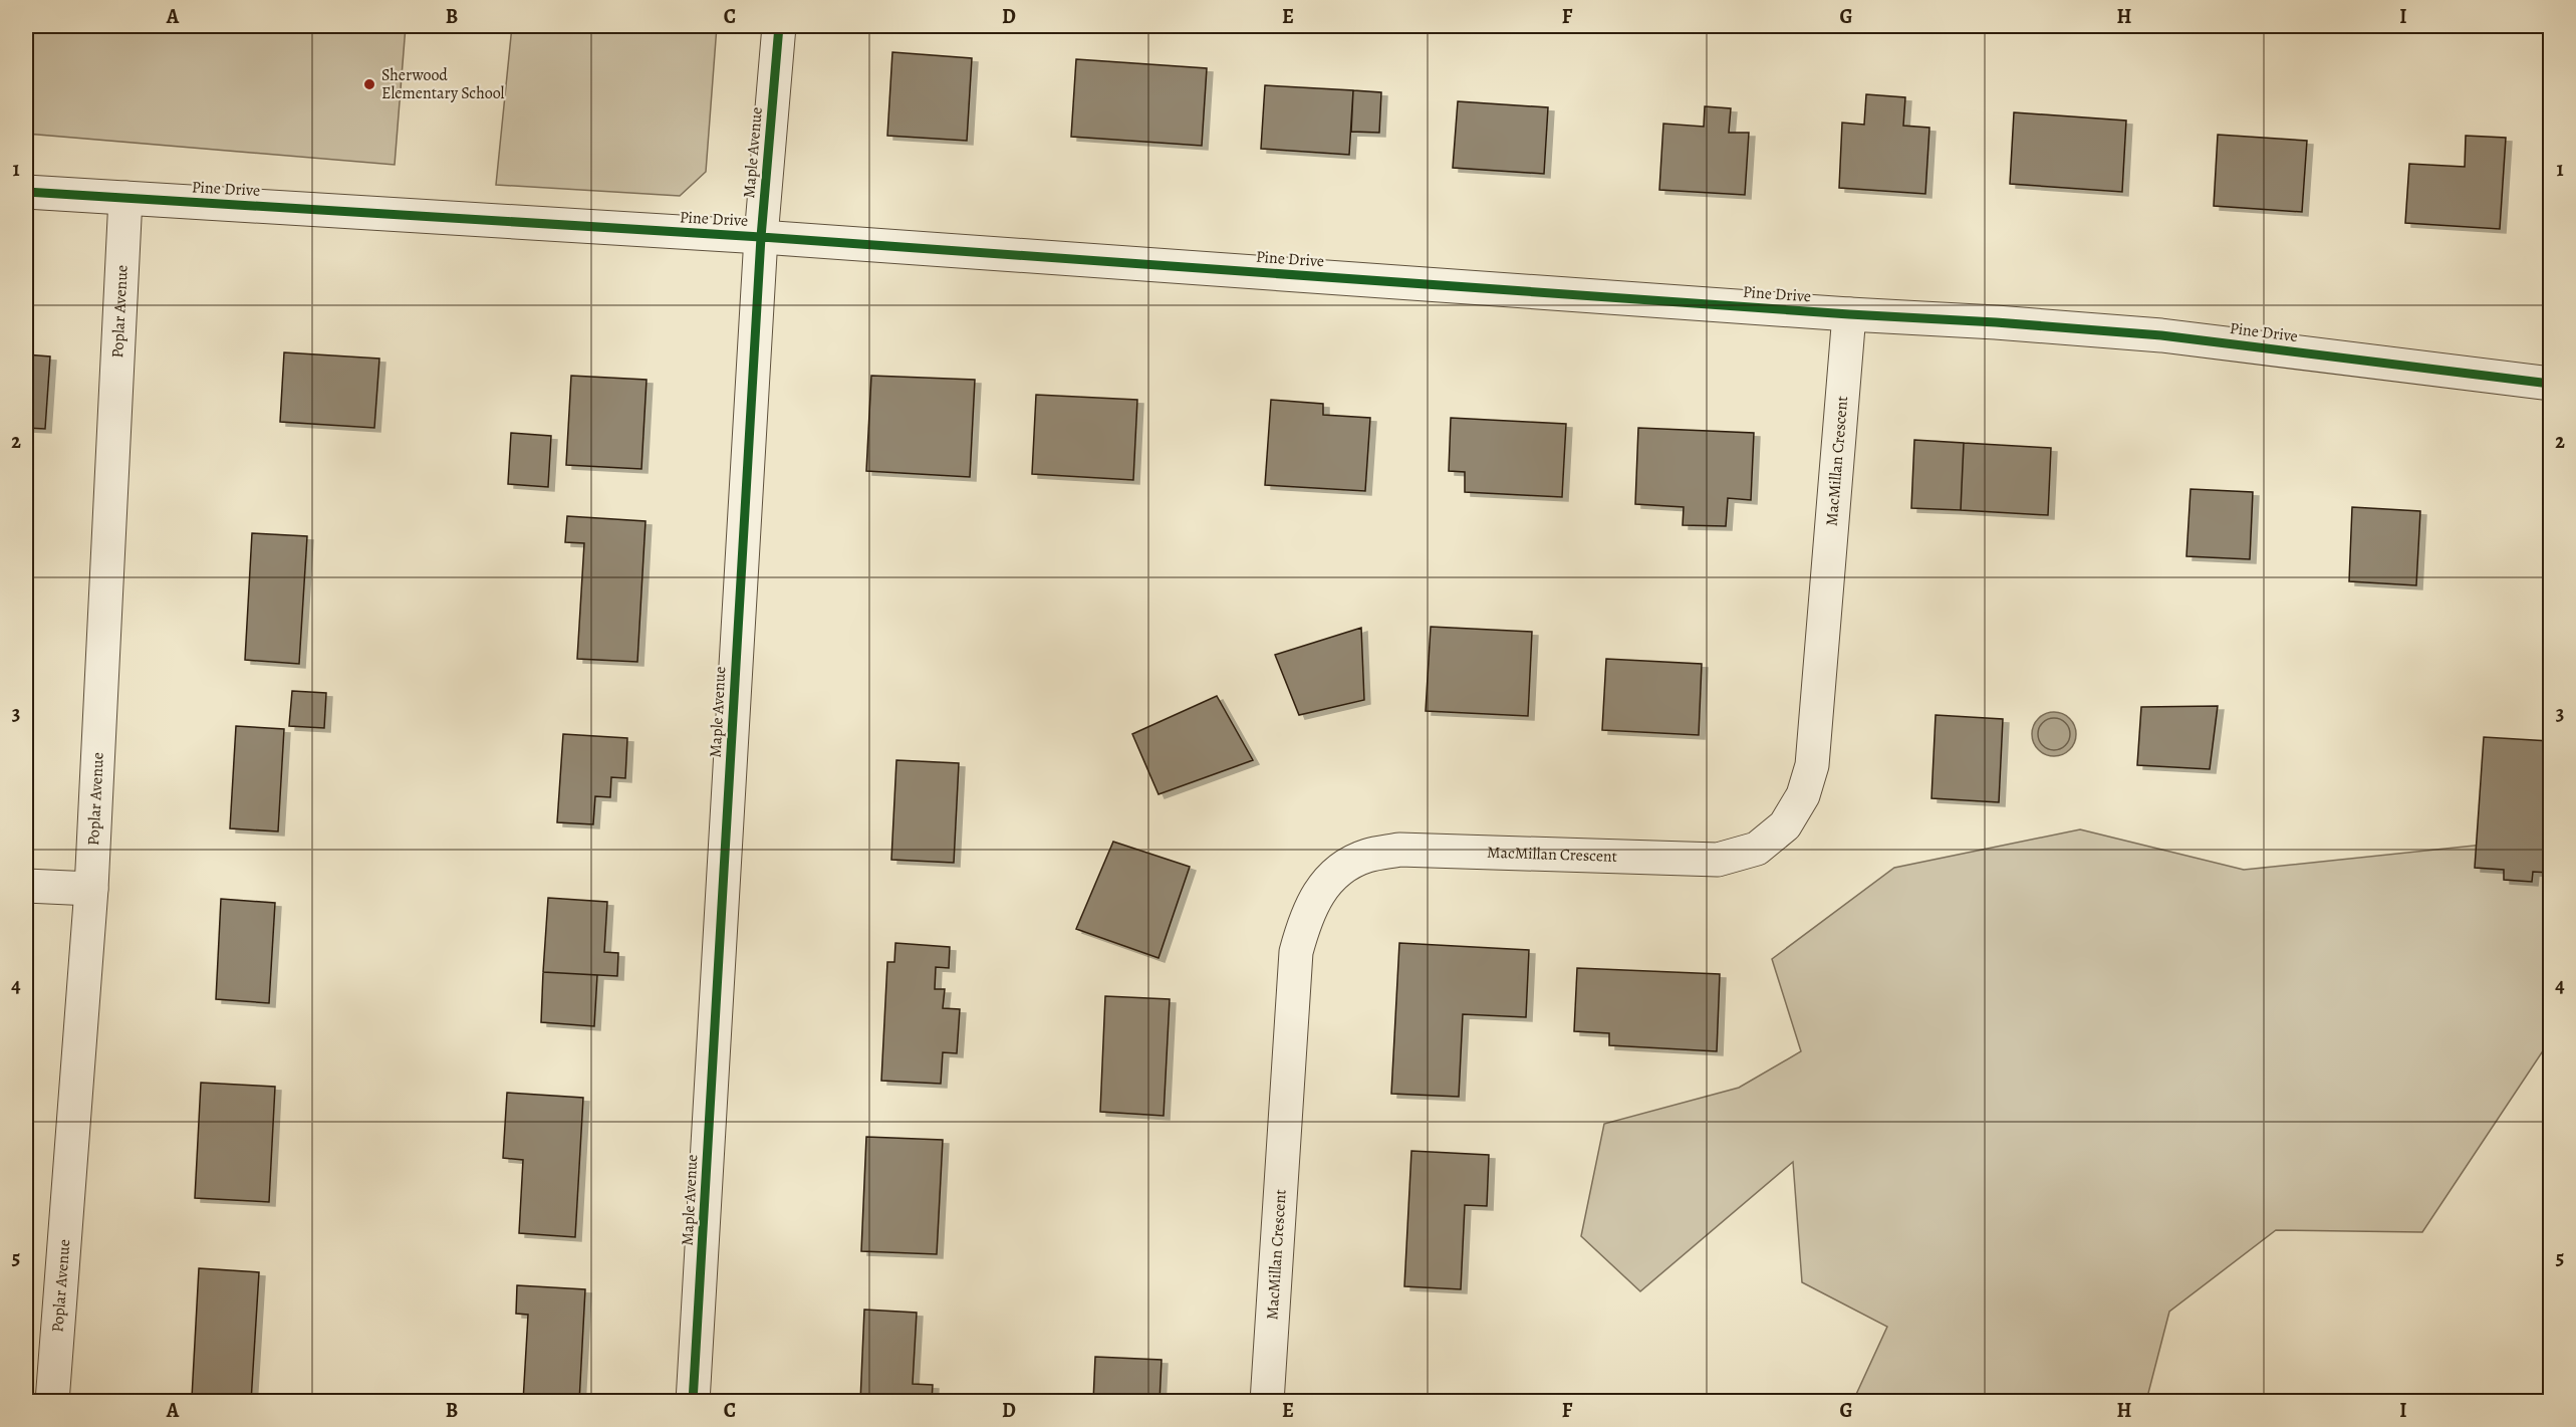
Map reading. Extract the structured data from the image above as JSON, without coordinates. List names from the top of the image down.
{
  "streets": {
    "street": [
      "Maple Avenue",
      "Pine Drive",
      "Poplar Avenue",
      "MacMillan Crescent"
    ]
  },
  "crossings": [
    ["Maple Avenue", "Pine Drive"],
    ["Pine Drive", "Poplar Avenue"],
    ["Pine Drive", "MacMillan Crescent"]
  ],
  "places": ["Sherwood Elementary School"],
  "grid": {
    "columns": [
      "A",
      "B",
      "C",
      "D",
      "E",
      "F",
      "G",
      "H",
      "I"
    ],
    "rows": [
      "1",
      "2",
      "3",
      "4",
      "5"
    ]
  }
}
